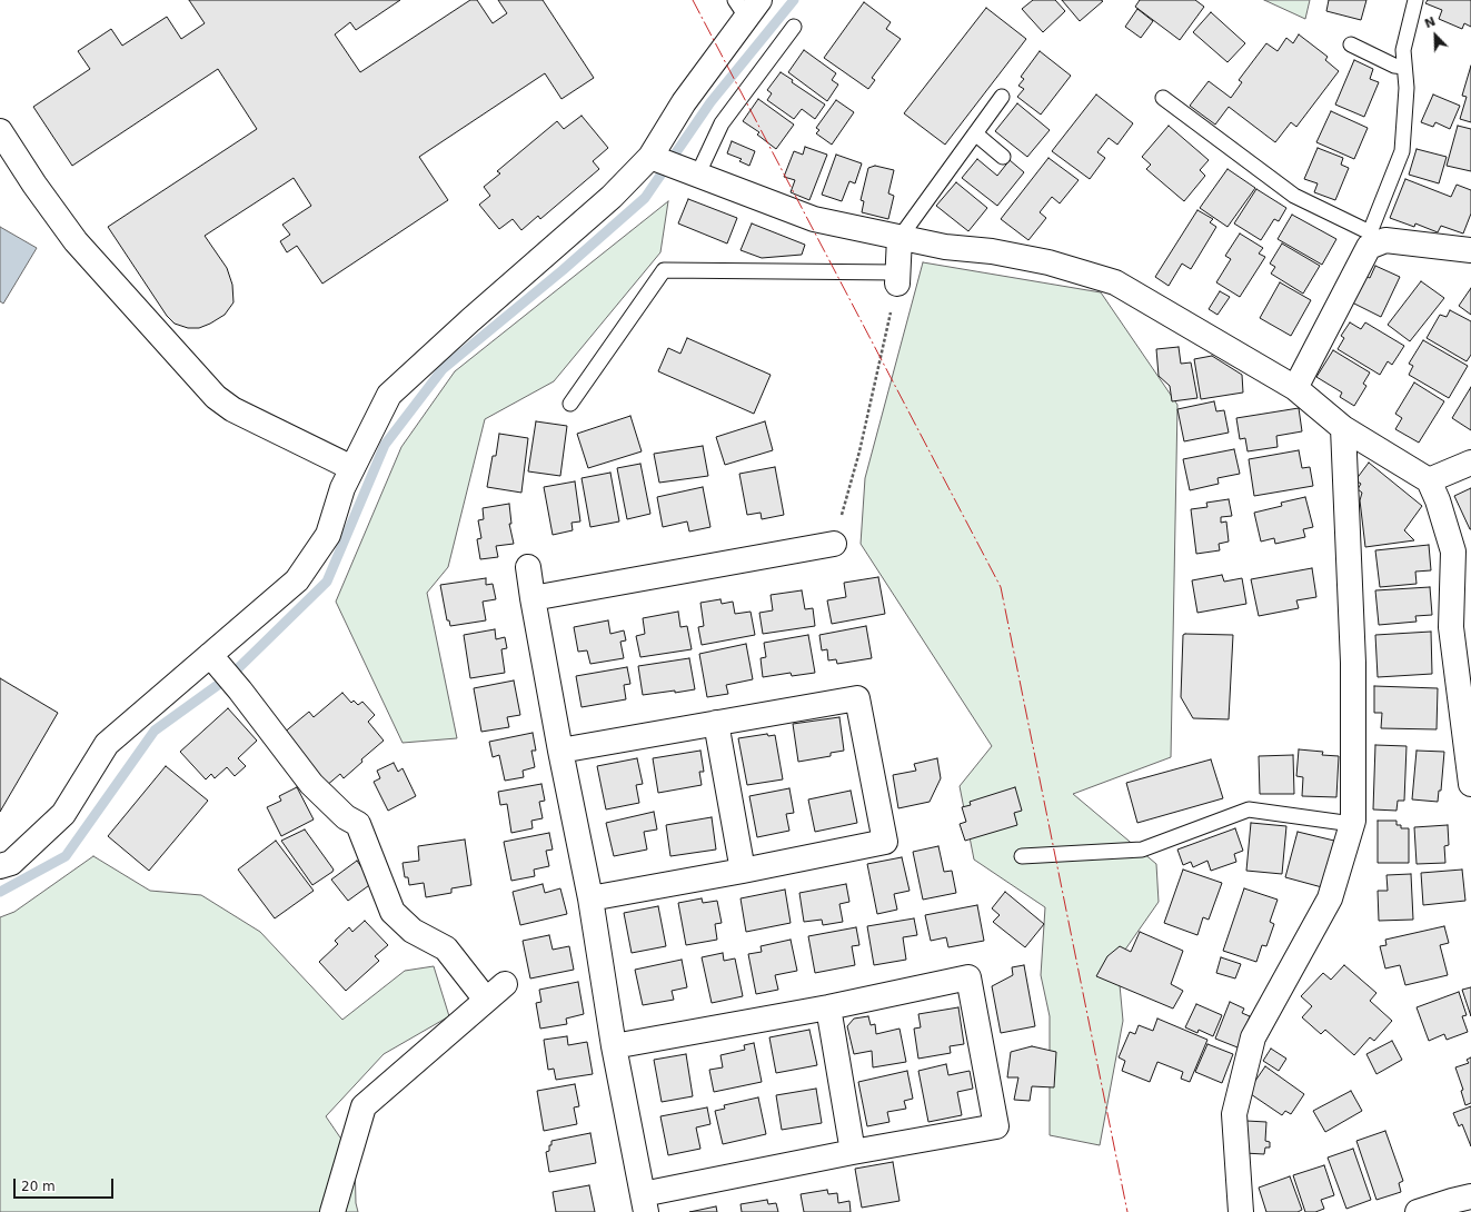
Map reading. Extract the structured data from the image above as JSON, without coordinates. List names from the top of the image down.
{
  "scale_bar": "20 m",
  "north": "top left"
}
